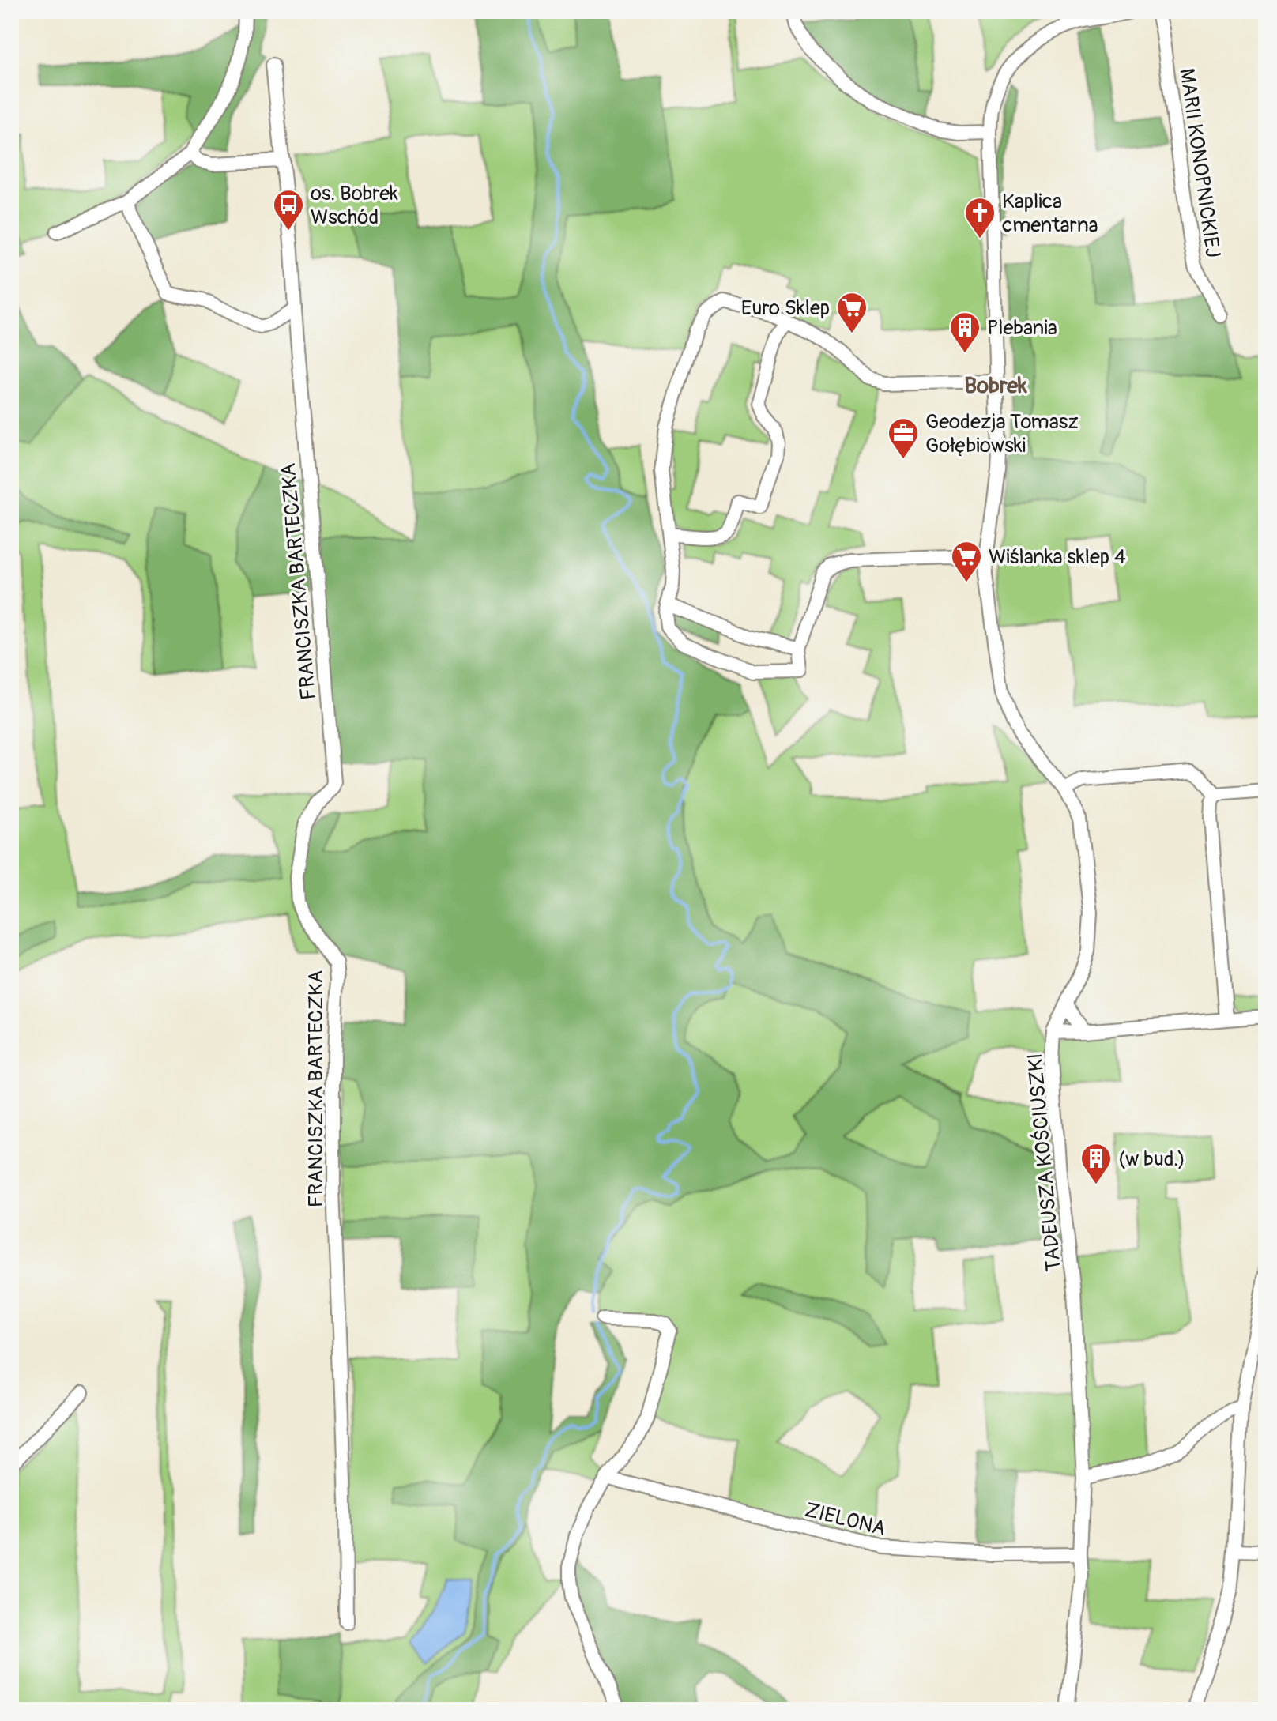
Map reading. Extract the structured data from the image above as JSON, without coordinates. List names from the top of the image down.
{
  "streets": {
    "street": [
      "MARII KONOPNICKIEJ",
      "FRANCISZKA BARTECZKA",
      "TADEUSZA KOŚCIUSZKI",
      "ZIELONA"
    ]
  },
  "crossings": [
    ["TADEUSZA KOŚCIUSZKI", "ZIELONA"]
  ],
  "districts": ["Bobrek"],
  "places": {
    "bus stop": ["os. Bobrek Wschód"],
    "church": ["Kaplica cmentarna"],
    "supermarket": ["Euro Sklep", "Wiślanka sklep 4"],
    "building": ["Plebania", "(w bud.)"],
    "office": ["Geodezja Tomasz Gołębiowski"]
  }
}
